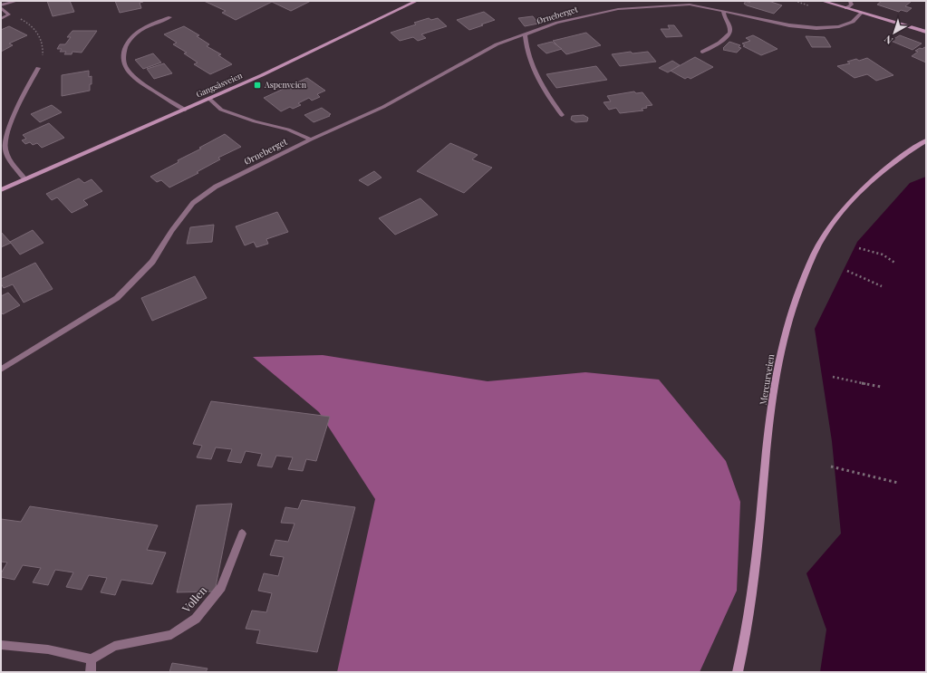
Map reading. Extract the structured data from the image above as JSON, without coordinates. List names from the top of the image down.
{
  "streets": {
    "street": [
      "Ørneberget",
      "Gangsåsveien",
      "Mercurveien",
      "Vollen"
    ]
  },
  "places": {
    "transit": ["Aspenveien"]
  },
  "north": "bottom left"
}
